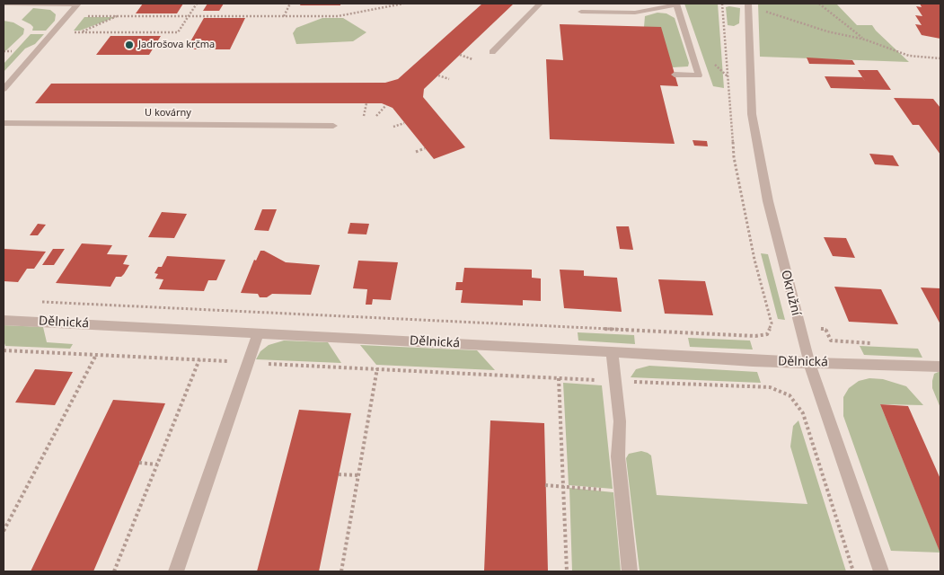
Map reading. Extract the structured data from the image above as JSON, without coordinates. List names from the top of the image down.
{
  "streets": {
    "street": ["U kovárny", "Okružní", "Dělnická"]
  },
  "crossings": [
    ["Okružní", "Dělnická"]
  ],
  "places": ["Jadrošova krčma"]
}
